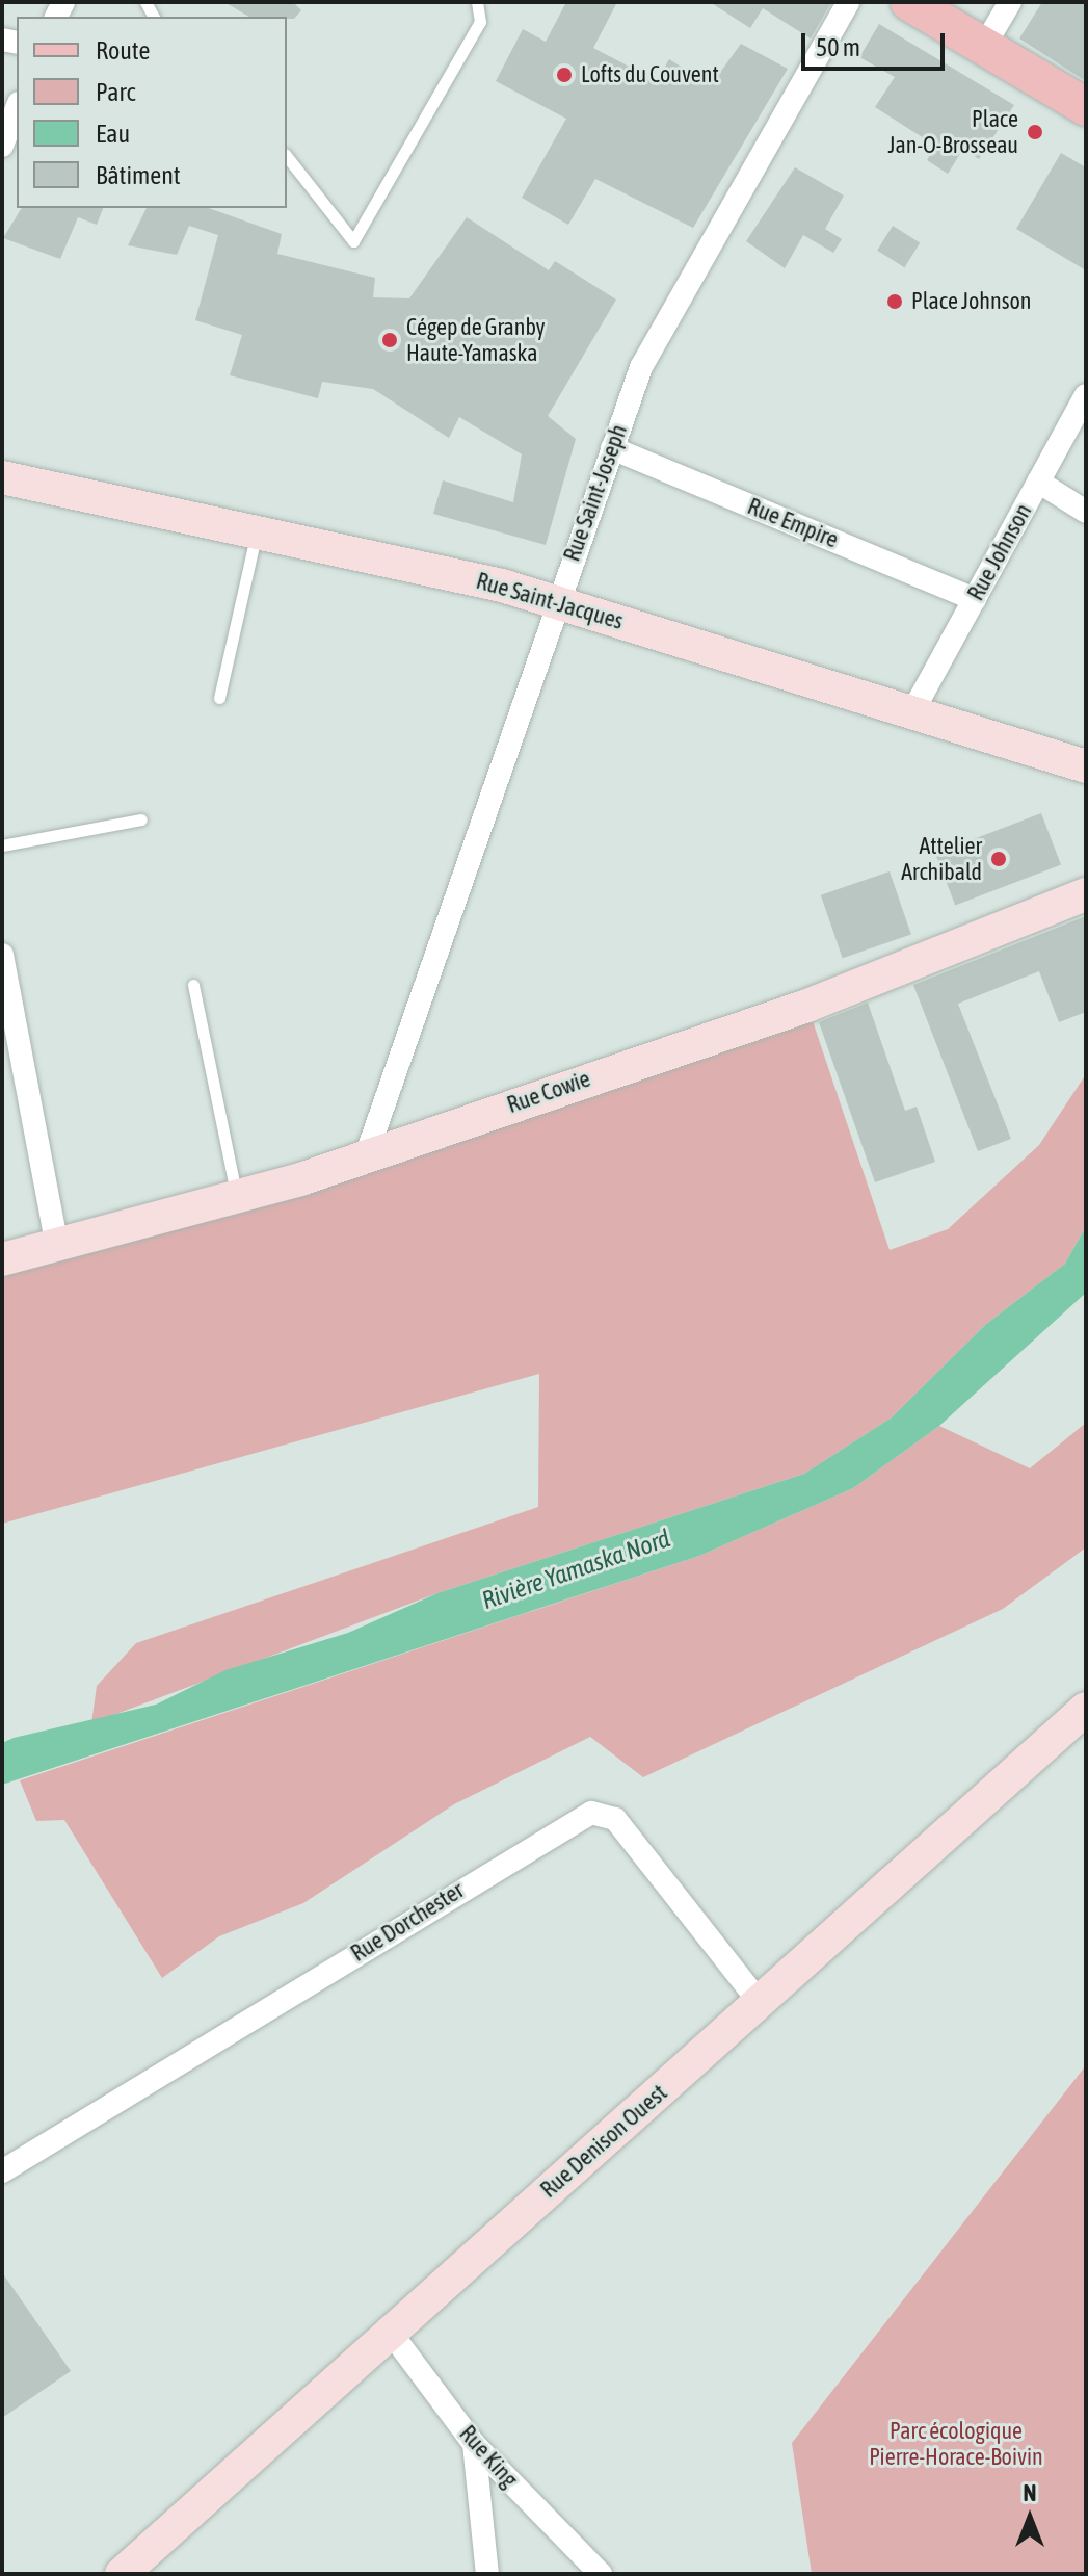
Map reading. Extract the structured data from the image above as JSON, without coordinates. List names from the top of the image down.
{
  "streets": {
    "street": [
      "Rue Saint-Joseph",
      "Rue Empire",
      "Rue Johnson",
      "Rue Saint-Jacques",
      "Rue Cowie",
      "Rue Dorchester",
      "Rue Denison Ouest",
      "Rue King"
    ]
  },
  "crossings": [
    ["Rue Saint-Joseph", "Rue Empire"],
    ["Rue Saint-Joseph", "Rue Saint-Jacques"],
    ["Rue Saint-Joseph", "Rue Cowie"],
    ["Rue Empire", "Rue Johnson"],
    ["Rue Johnson", "Rue Saint-Jacques"],
    ["Rue Dorchester", "Rue Denison Ouest"],
    ["Rue Denison Ouest", "Rue King"]
  ],
  "water": ["Rivière Yamaska Nord"],
  "parks": ["Parc écologique Pierre-Horace-Boivin"],
  "places": [
    "Lofts du Couvent",
    "Place Jan-O-Brosseau",
    "Place Johnson",
    "Cégep de Granby Haute-Yamaska",
    "Attelier Archibald"
  ],
  "legend": [
    "Route",
    "Parc",
    "Eau",
    "Bâtiment"
  ],
  "scale_bar": "50 m",
  "north": "top"
}
